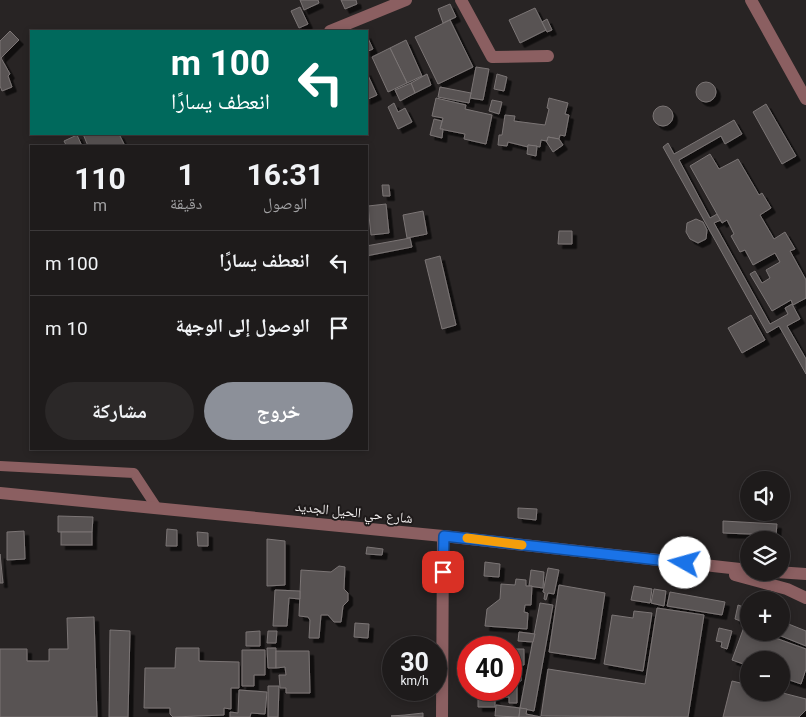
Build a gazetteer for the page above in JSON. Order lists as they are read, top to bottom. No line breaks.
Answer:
{"streets":{"street":["شارع حي الحيل الجديد"]},"page":{"turn":["100 m","انعطف يسارًا"],"eta":["16:31","الوصول","1","دقيقة","110","m"],"list":[{"name":"انعطف يسارًا","value":"100 m"},{"name":"الوصول إلى الوجهة","value":"10 m"}],"buttons":["خروج","مشاركة"],"map_buttons":["+","−"],"speed":"30 km/h","limit":"40"}}
